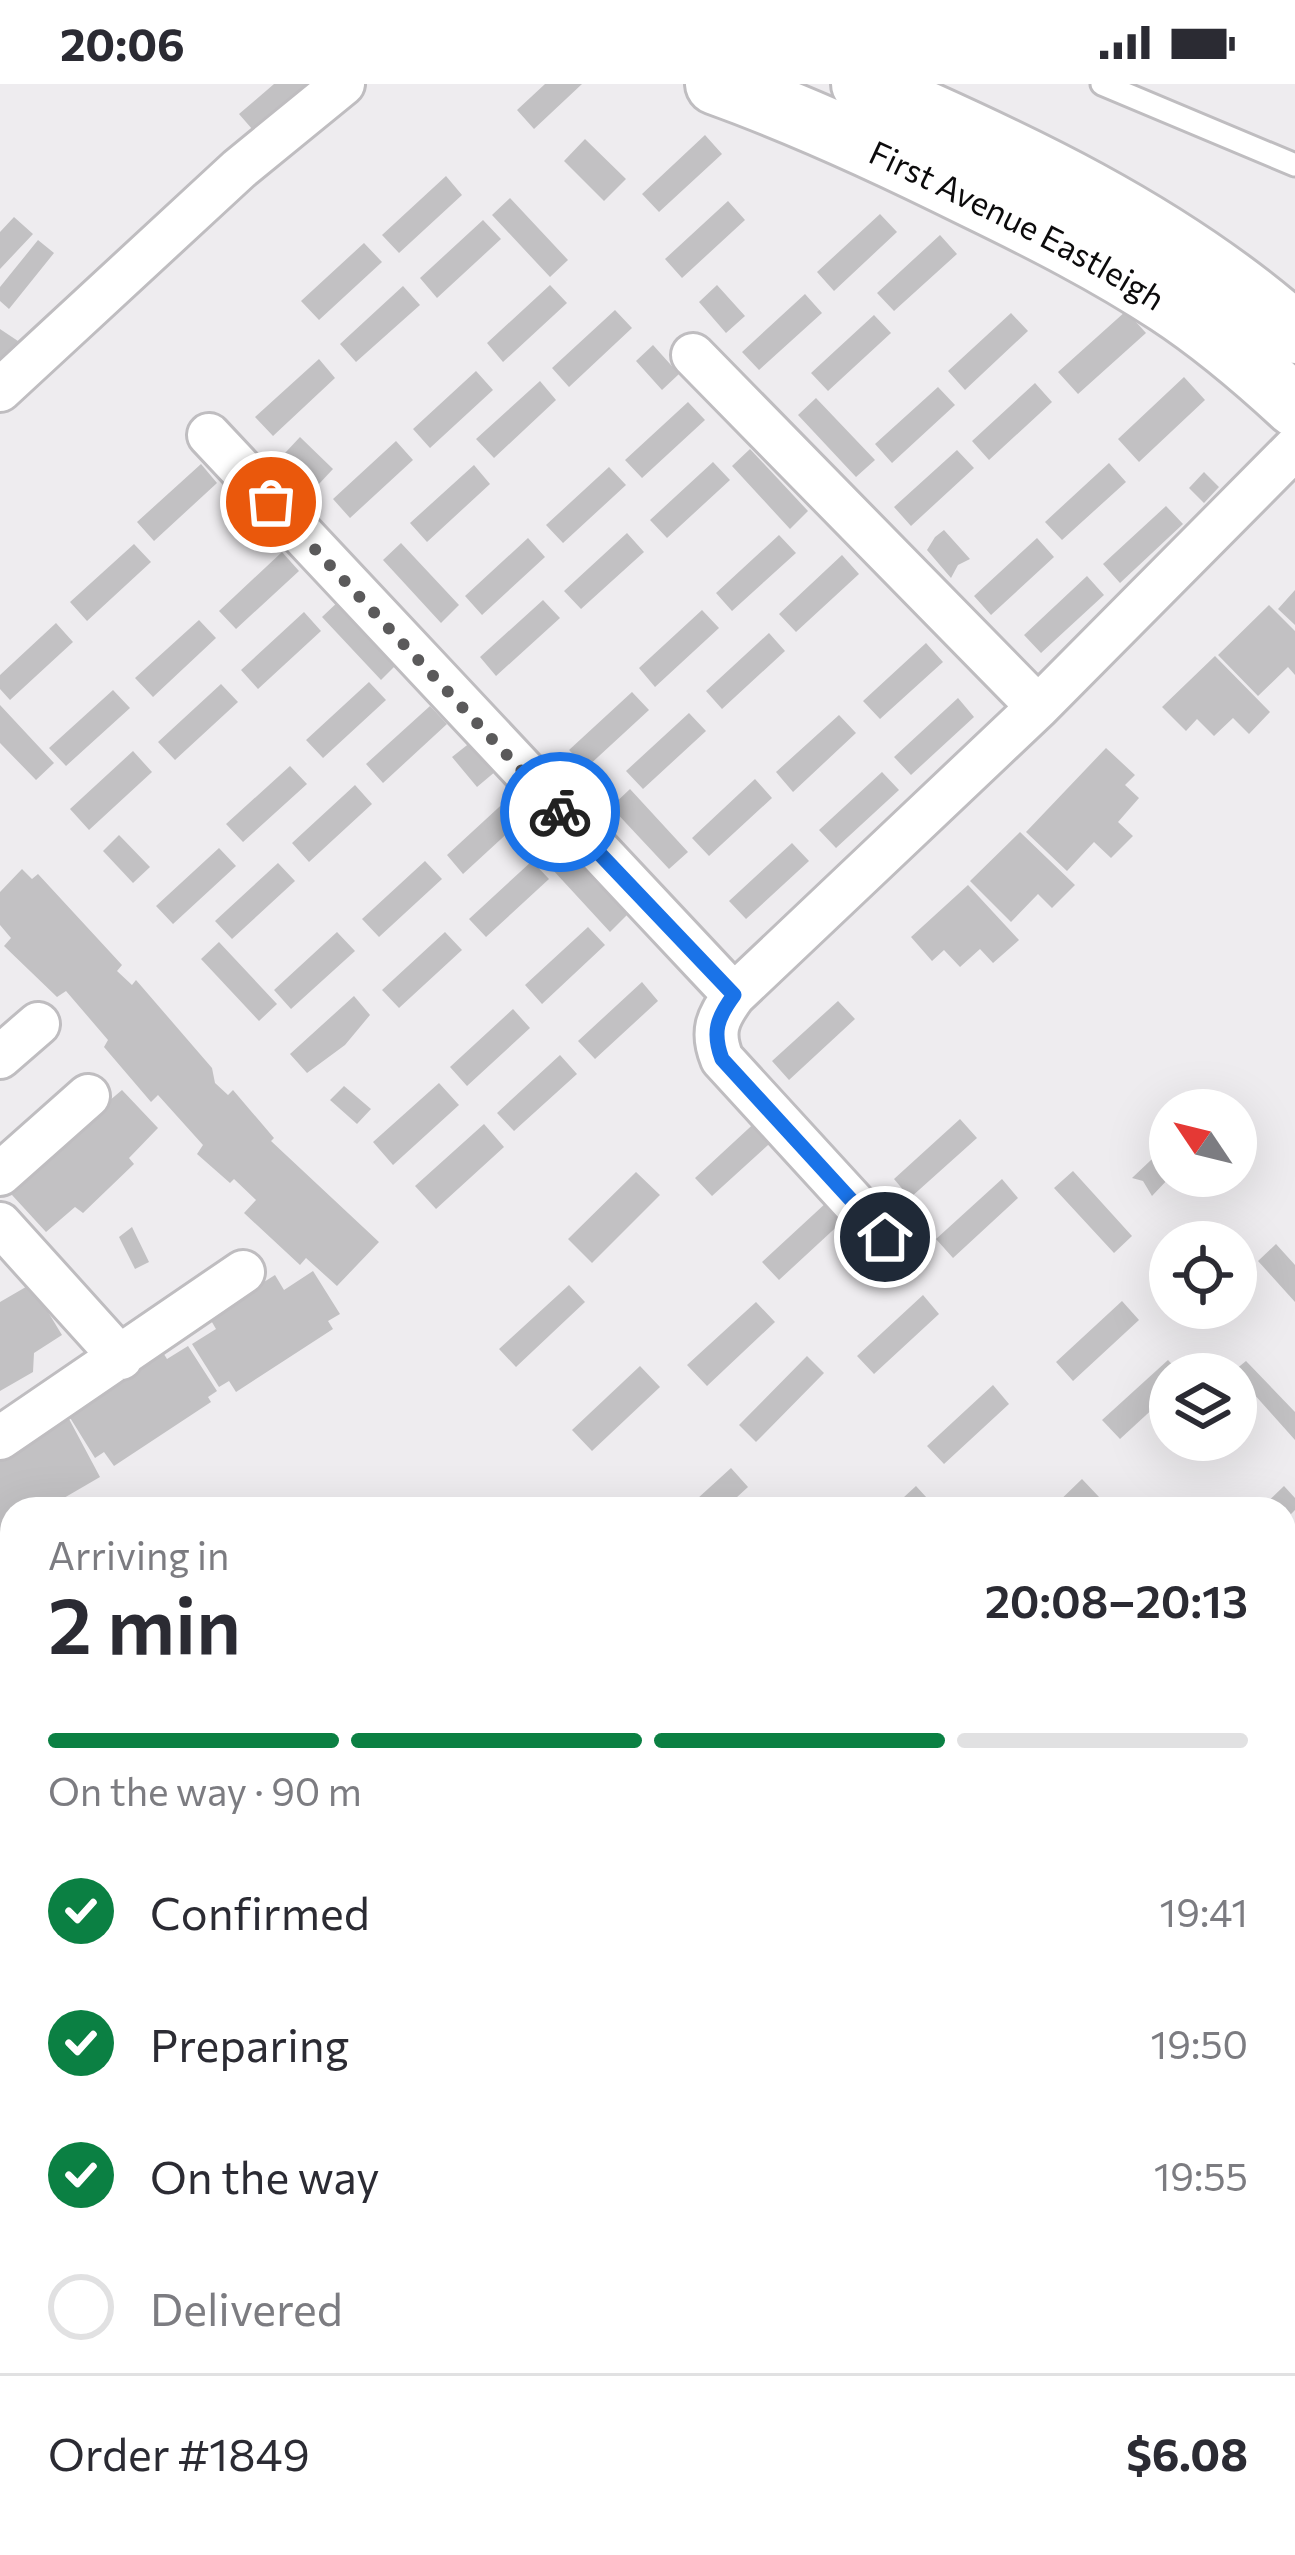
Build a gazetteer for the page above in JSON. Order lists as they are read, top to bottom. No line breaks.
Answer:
{"streets":{"main road":["First Avenue Eastleigh"]},"north":"top left","page":{"status":"20:06","heading":["2 min","Arriving in","20:08–20:13"],"panel":["Order #1849","$6.08"],"bar":"On the way · 90 m","list":[["Confirmed","19:41"],["Preparing","19:50"],["On the way","19:55"],"Delivered"]}}
